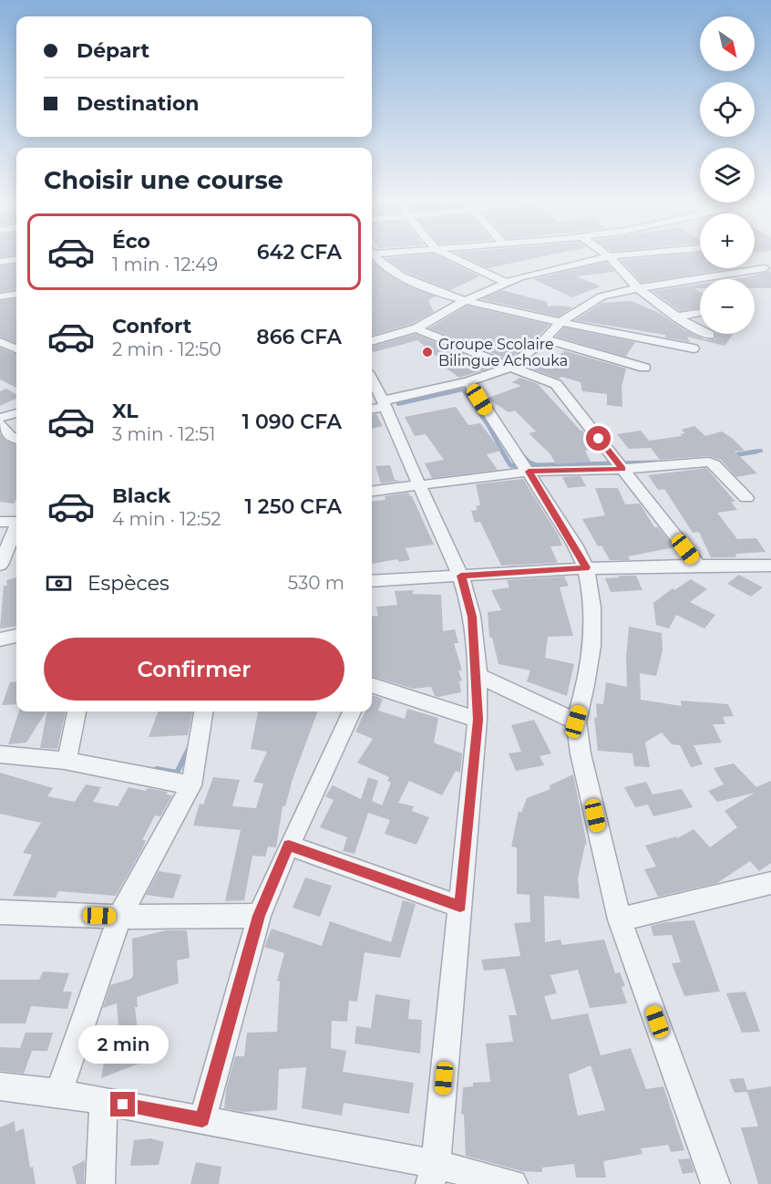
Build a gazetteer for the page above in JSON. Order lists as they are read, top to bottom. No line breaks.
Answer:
{"places":["Groupe Scolaire Bilingue Achouka"],"north":"bottom right","page":{"map_buttons":["+","−"],"banner":["Départ","Destination"],"heading":"Choisir une course","list":[{"name":"Éco","note":"1 min · 12:49","value":"642 CFA"},{"name":"Confort","note":"2 min · 12:50","value":"866 CFA"},{"name":"XL","note":"3 min · 12:51","value":"1 090 CFA"},{"name":"Black","note":"4 min · 12:52","value":"1 250 CFA"}],"pay":["Espèces","530 m"],"buttons":"Confirmer","bubble":"2 min"}}
